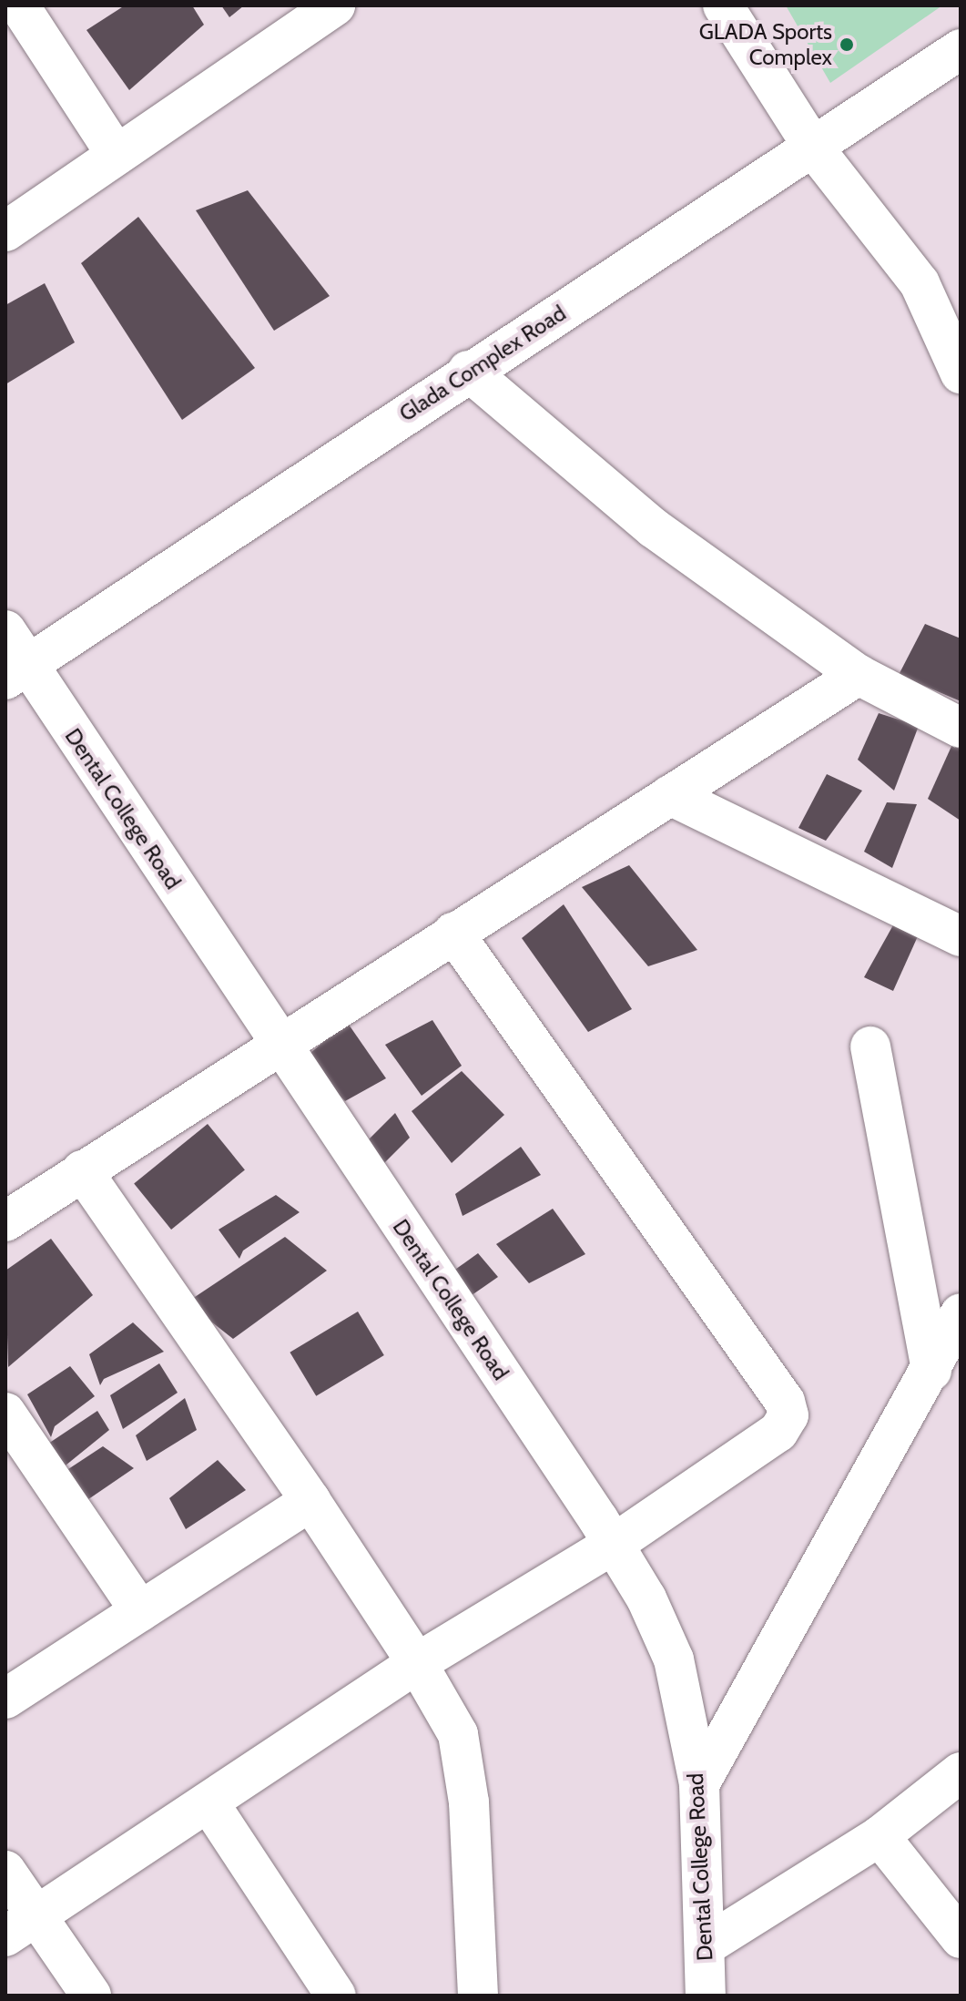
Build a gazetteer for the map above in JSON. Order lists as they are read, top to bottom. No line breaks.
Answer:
{"streets":{"street":["Glada Complex Road","Dental College Road"]},"crossings":[["Glada Complex Road","Dental College Road"]],"places":["GLADA Sports Complex"]}
